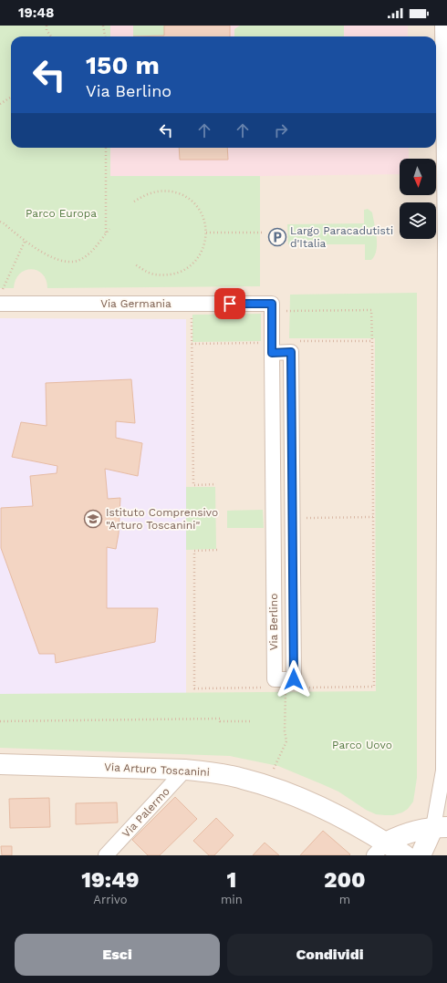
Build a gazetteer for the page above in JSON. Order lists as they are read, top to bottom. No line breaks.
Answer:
{"streets":{"street":["Via Germania","Via Berlino","Via Arturo Toscanini","Via Palermo"]},"crossings":[["Via Germania","Via Berlino"],["Via Arturo Toscanini","Via Palermo"]],"parks":["Parco Europa","Parco Uovo"],"places":{"parking":["Largo Paracadutisti d'Italia"],"school or university":["Istituto Comprensivo \"Arturo Toscanini\""]},"north":"bottom","page":{"status":"19:48","turn":["150 m","Via Berlino"],"eta":["19:49","Arrivo","1","min","200","m"],"buttons":["Esci","Condividi"]}}
